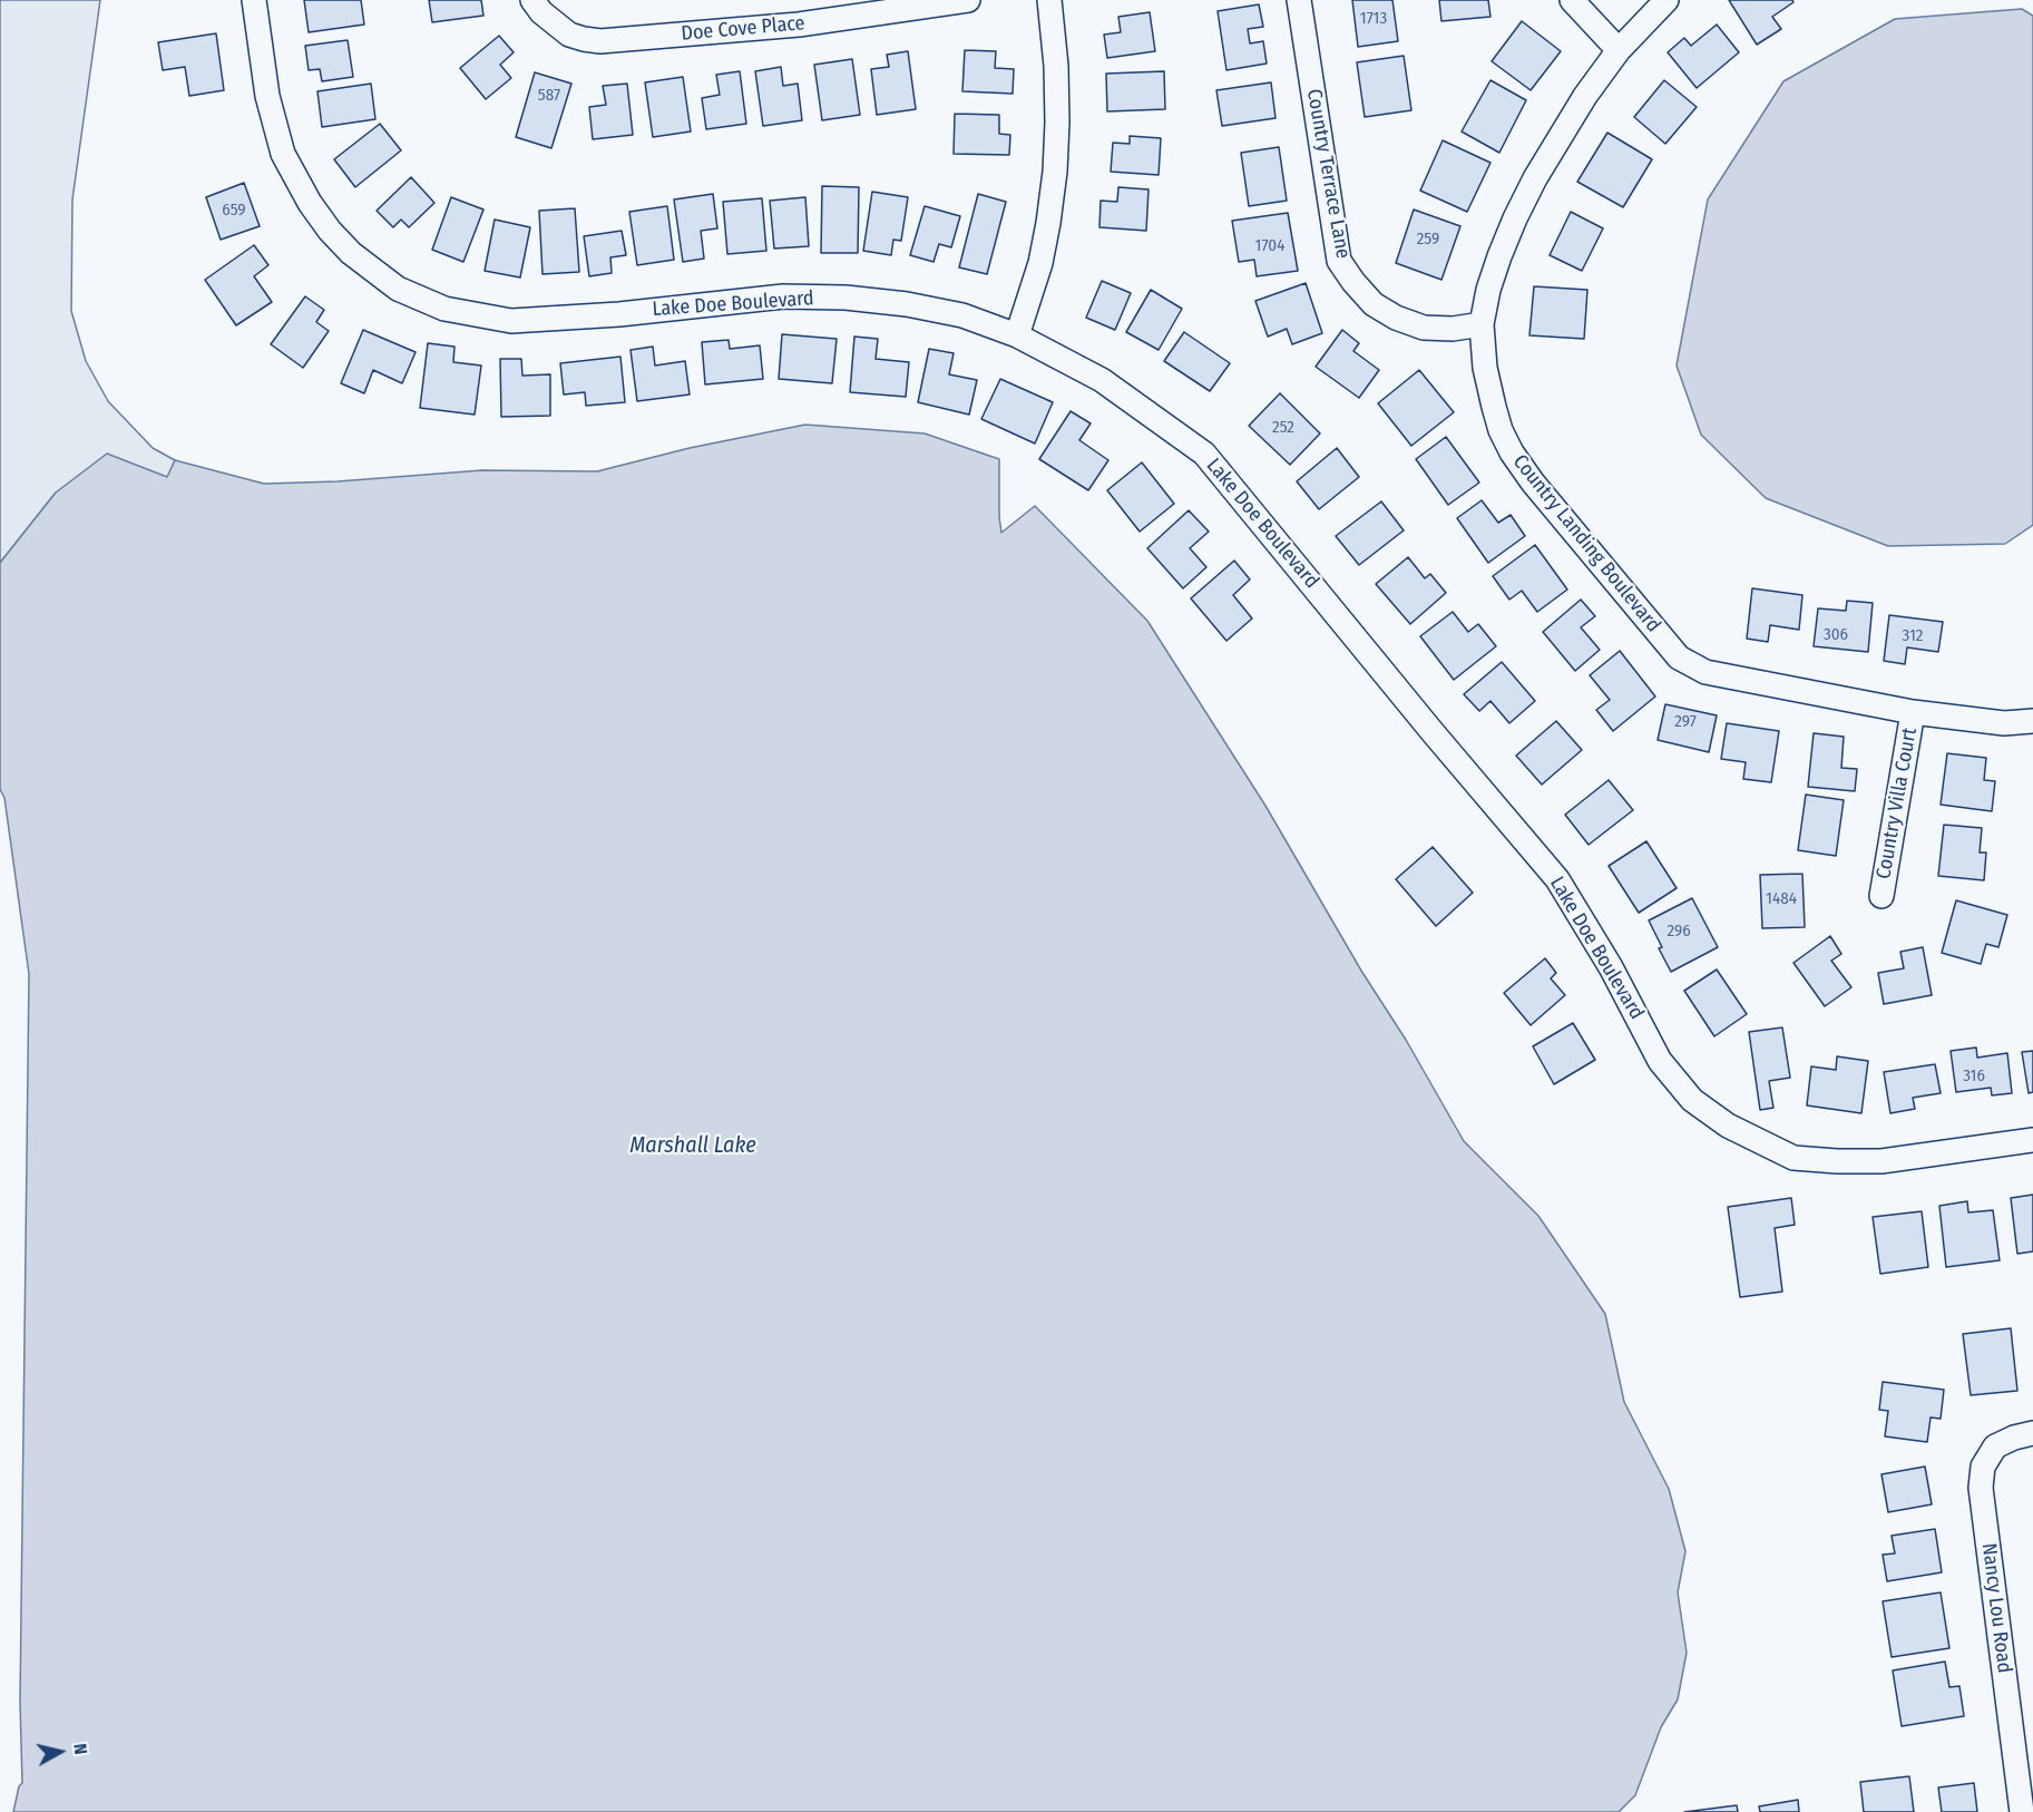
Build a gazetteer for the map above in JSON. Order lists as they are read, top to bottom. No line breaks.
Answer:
{"streets":{"street":["Doe Cove Place","Country Terrace Lane","Lake Doe Boulevard","Country Landing Boulevard","Country Villa Court","Nancy Lou Road"]},"crossings":[["Country Terrace Lane","Country Landing Boulevard"],["Country Landing Boulevard","Country Villa Court"]],"water":["Marshall Lake"],"house_numbers":["1713","587","659","259","1704","252","306","312","297","1484","296","316"],"north":"right"}
